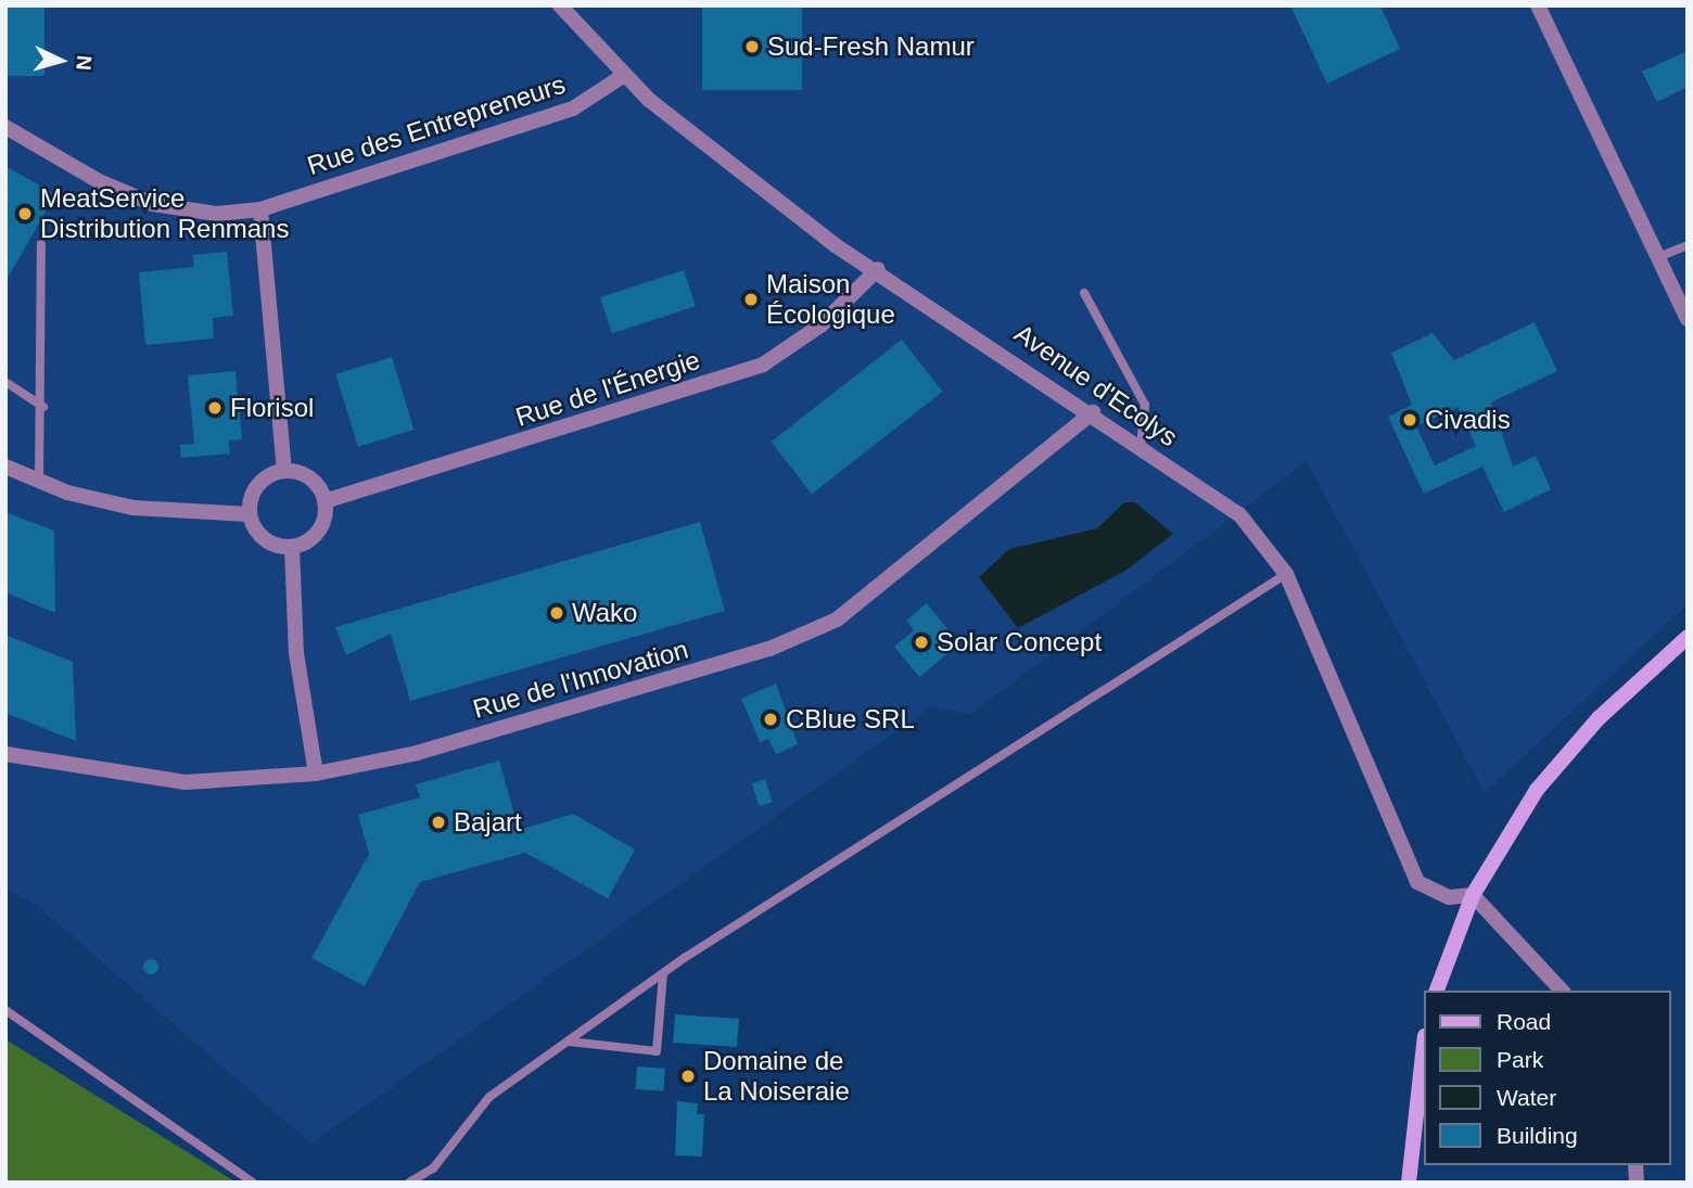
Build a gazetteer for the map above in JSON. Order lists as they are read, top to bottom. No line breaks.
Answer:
{"streets":{"street":["Rue des Entrepreneurs","Avenue d'Ecolys","Rue de l'Énergie","Rue de l'Innovation"]},"crossings":[["Rue des Entrepreneurs","Avenue d'Ecolys"],["Avenue d'Ecolys","Rue de l'Énergie"],["Avenue d'Ecolys","Rue de l'Innovation"]],"places":["Sud-Fresh Namur","MeatService Distribution Renmans","Maison Écologique","Florisol","Civadis","Wako","Solar Concept","CBlue SRL","Bajart","Domaine de La Noiseraie"],"legend":["Road","Park","Water","Building"],"north":"right"}
